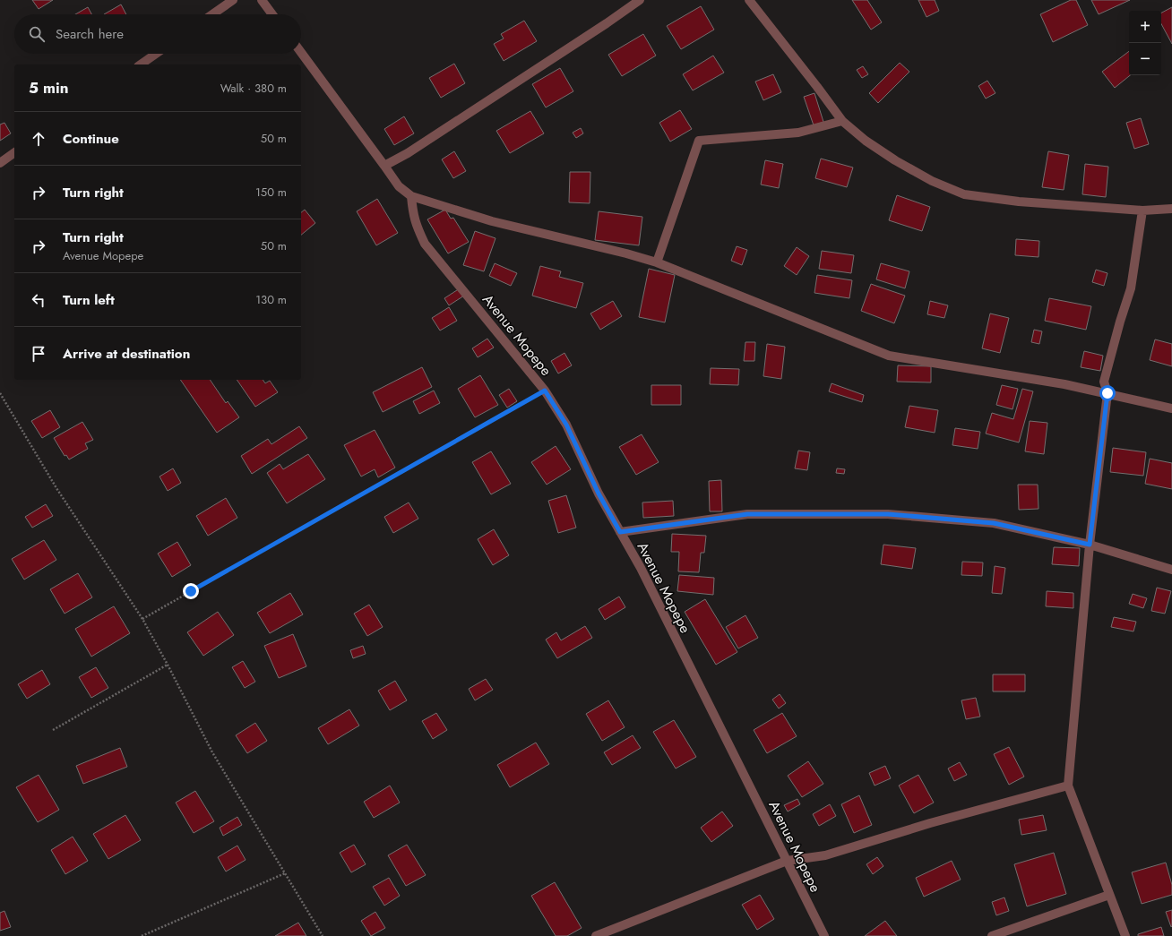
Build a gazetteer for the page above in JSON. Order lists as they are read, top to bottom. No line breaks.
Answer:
{"streets":{"street":["Avenue Mopepe"]},"page":{"map_buttons":["+","−"],"search":"Search here","heading":["5 min","Walk · 380 m"],"list":[["Continue","50 m"],["Turn right","150 m"],["Turn right","Avenue Mopepe","50 m"],["Turn left","130 m"],"Arrive at destination"]}}
